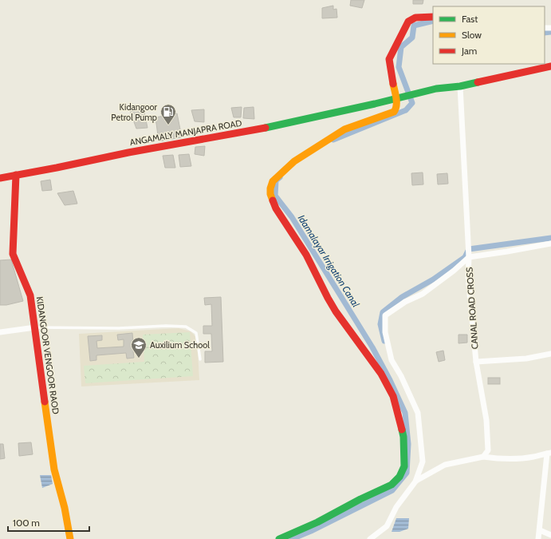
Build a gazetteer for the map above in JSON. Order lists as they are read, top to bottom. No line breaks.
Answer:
{"streets":{"street":["ANGAMALY MANJAPRA ROAD","CANAL ROAD CROSS","KIDANGOOR VENGOOR RAOD"]},"crossings":[["ANGAMALY MANJAPRA ROAD","CANAL ROAD CROSS"],["ANGAMALY MANJAPRA ROAD","KIDANGOOR VENGOOR RAOD"]],"water":["Idamalayar Irrigation Canal"],"places":{"fuel station":["Kidangoor Petrol Pump"],"school or university":["Auxilium School"]},"legend":["Fast","Slow","Jam"],"scale_bar":"100 m"}
